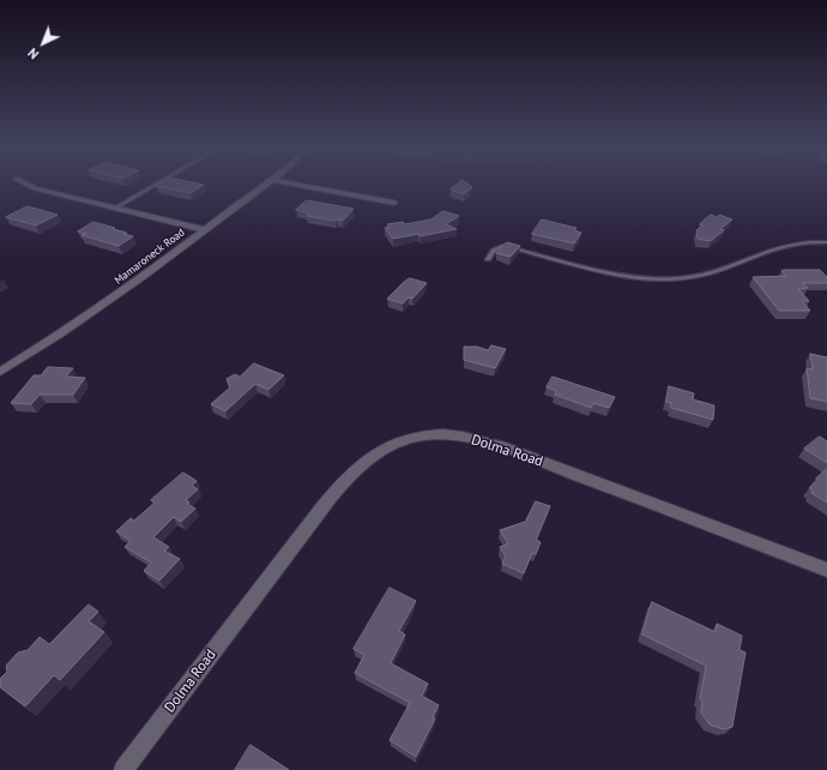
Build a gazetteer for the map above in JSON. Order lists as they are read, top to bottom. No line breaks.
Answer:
{"streets":{"street":["Mamaroneck Road","Dolma Road"]},"north":"bottom left"}
